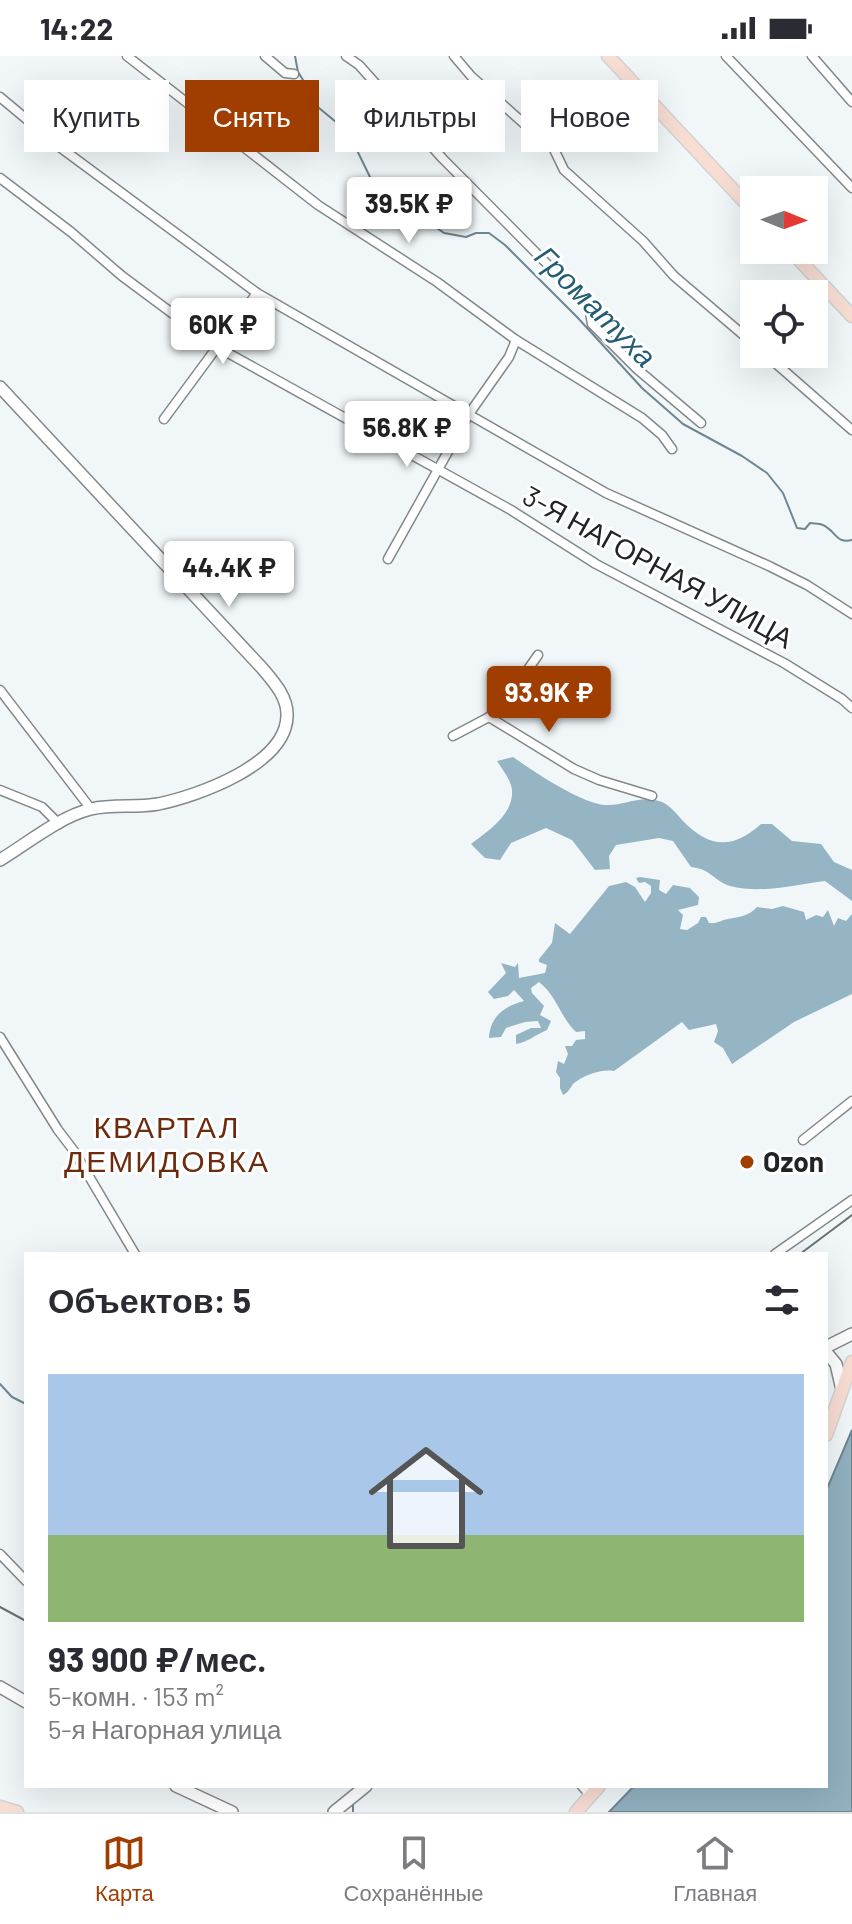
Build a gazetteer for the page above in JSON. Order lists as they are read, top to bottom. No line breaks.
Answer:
{"streets":{"street":["3-Я НАГОРНАЯ УЛИЦА"]},"districts":["КВАРТАЛ ДЕМИДОВКА"],"water":["Громатуха"],"places":["Ozon"],"north":"right","page":{"status":"14:22","chip":["Купить","Снять","Фильтры","Новое"],"price":["39.5K ₽","60K ₽","56.8K ₽","44.4K ₽","93.9K ₽"],"heading":"Объектов: 5","list":[{"name":"93 900 ₽/мес.","note":"5-комн. · 153 m² · 5-я Нагорная улица"}],"tabs":["Карта","Сохранённые","Главная"]}}
